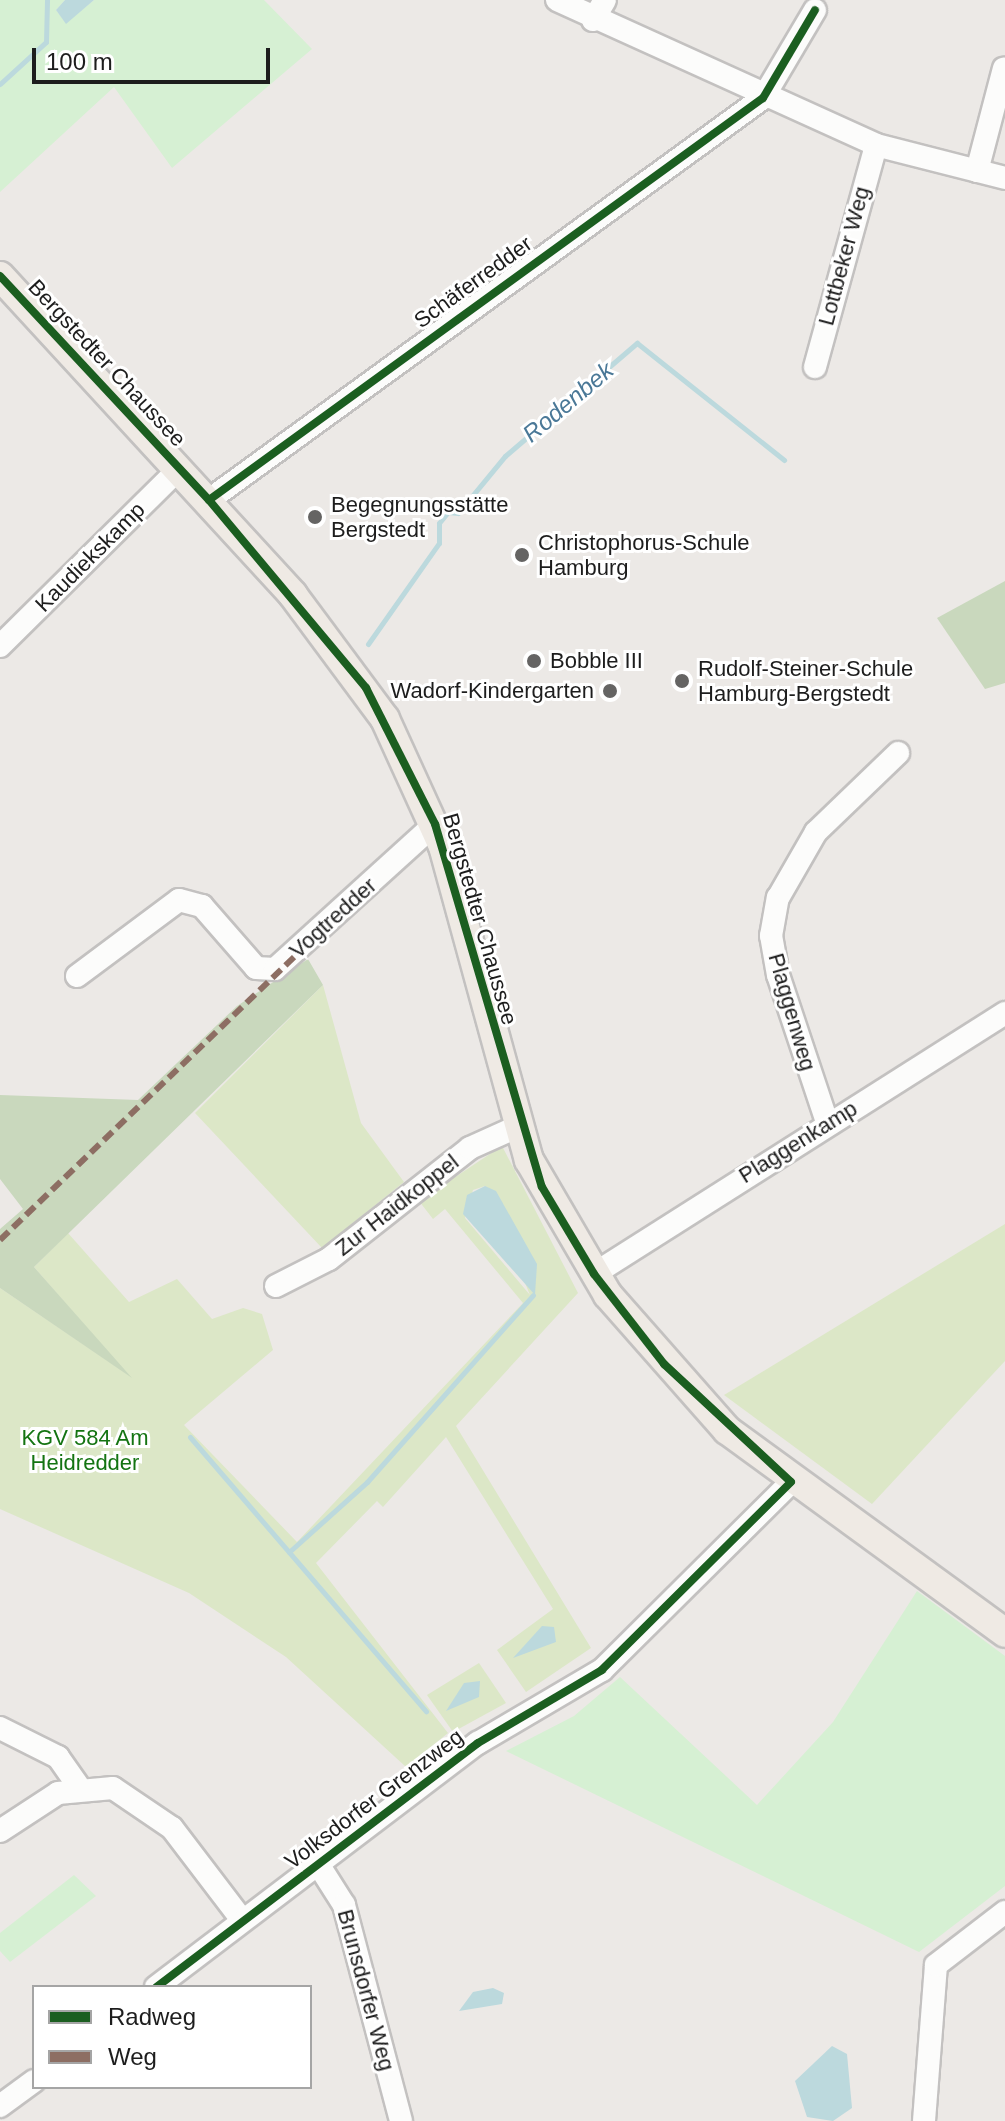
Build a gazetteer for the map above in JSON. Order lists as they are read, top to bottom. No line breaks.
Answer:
{"streets":{"main road":["Bergstedter Chaussee"],"street":["Lottbeker Weg","Schäferredder","Kaudiekskamp","Vogtredder","Plaggenweg","Plaggenkamp","Zur Haidkoppel","Volksdorfer Grenzweg","Brunsdorfer Weg"]},"crossings":[["Schäferredder","Bergstedter Chaussee"],["Bergstedter Chaussee","Kaudiekskamp"],["Bergstedter Chaussee","Vogtredder"],["Bergstedter Chaussee","Plaggenkamp"],["Bergstedter Chaussee","Zur Haidkoppel"],["Bergstedter Chaussee","Volksdorfer Grenzweg"],["Plaggenweg","Plaggenkamp"],["Volksdorfer Grenzweg","Brunsdorfer Weg"]],"water":["Rodenbek"],"parks":["KGV 584 Am Heidredder"],"places":["Begegnungsstätte Bergstedt","Christophorus-Schule Hamburg","Bobble III","Rudolf-Steiner-Schule Hamburg-Bergstedt","Wadorf-Kindergarten"],"legend":["Radweg","Weg"],"scale_bar":"100 m"}
